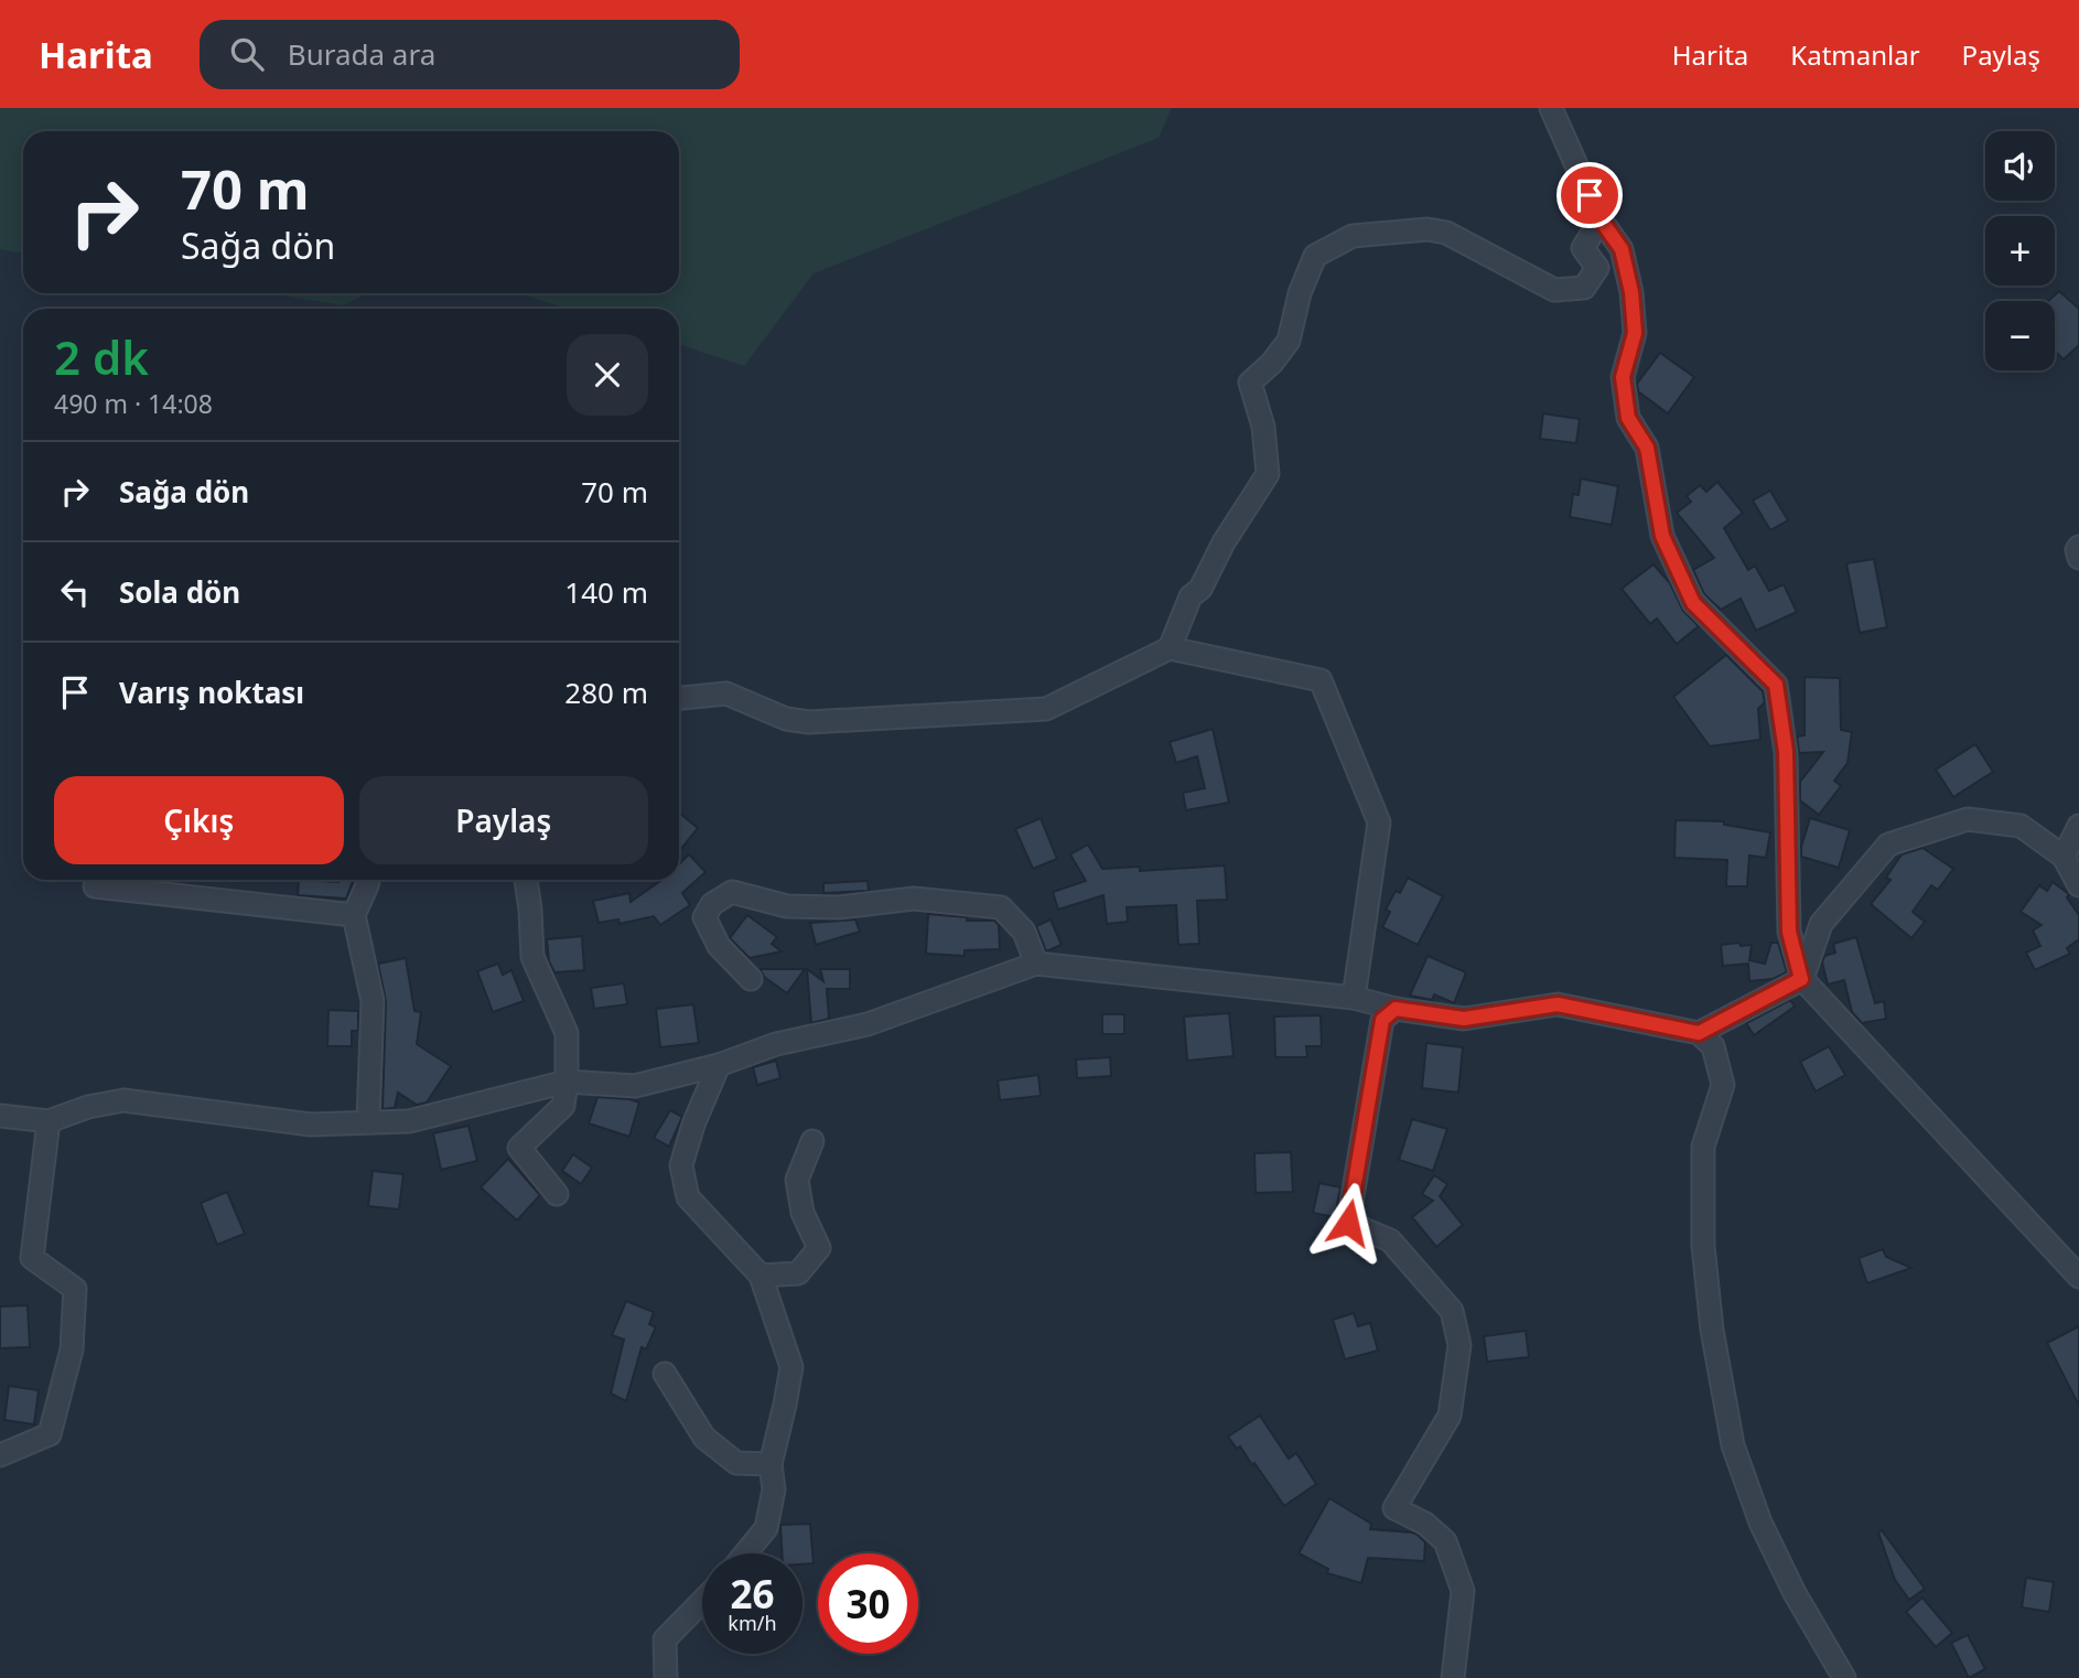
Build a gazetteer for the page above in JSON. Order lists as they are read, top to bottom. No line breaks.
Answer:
{"page":{"header":"Harita","search":"Burada ara","nav":["Harita","Katmanlar","Paylaş"],"map_buttons":["+","−"],"turn":["70 m","Sağa dön"],"heading":["2 dk","490 m · 14:08"],"list":[{"name":"Sağa dön","value":"70 m"},{"name":"Sola dön","value":"140 m"},{"name":"Varış noktası","value":"280 m"}],"buttons":["Çıkış","Paylaş"],"speed":"26 km/h","limit":"30"}}
